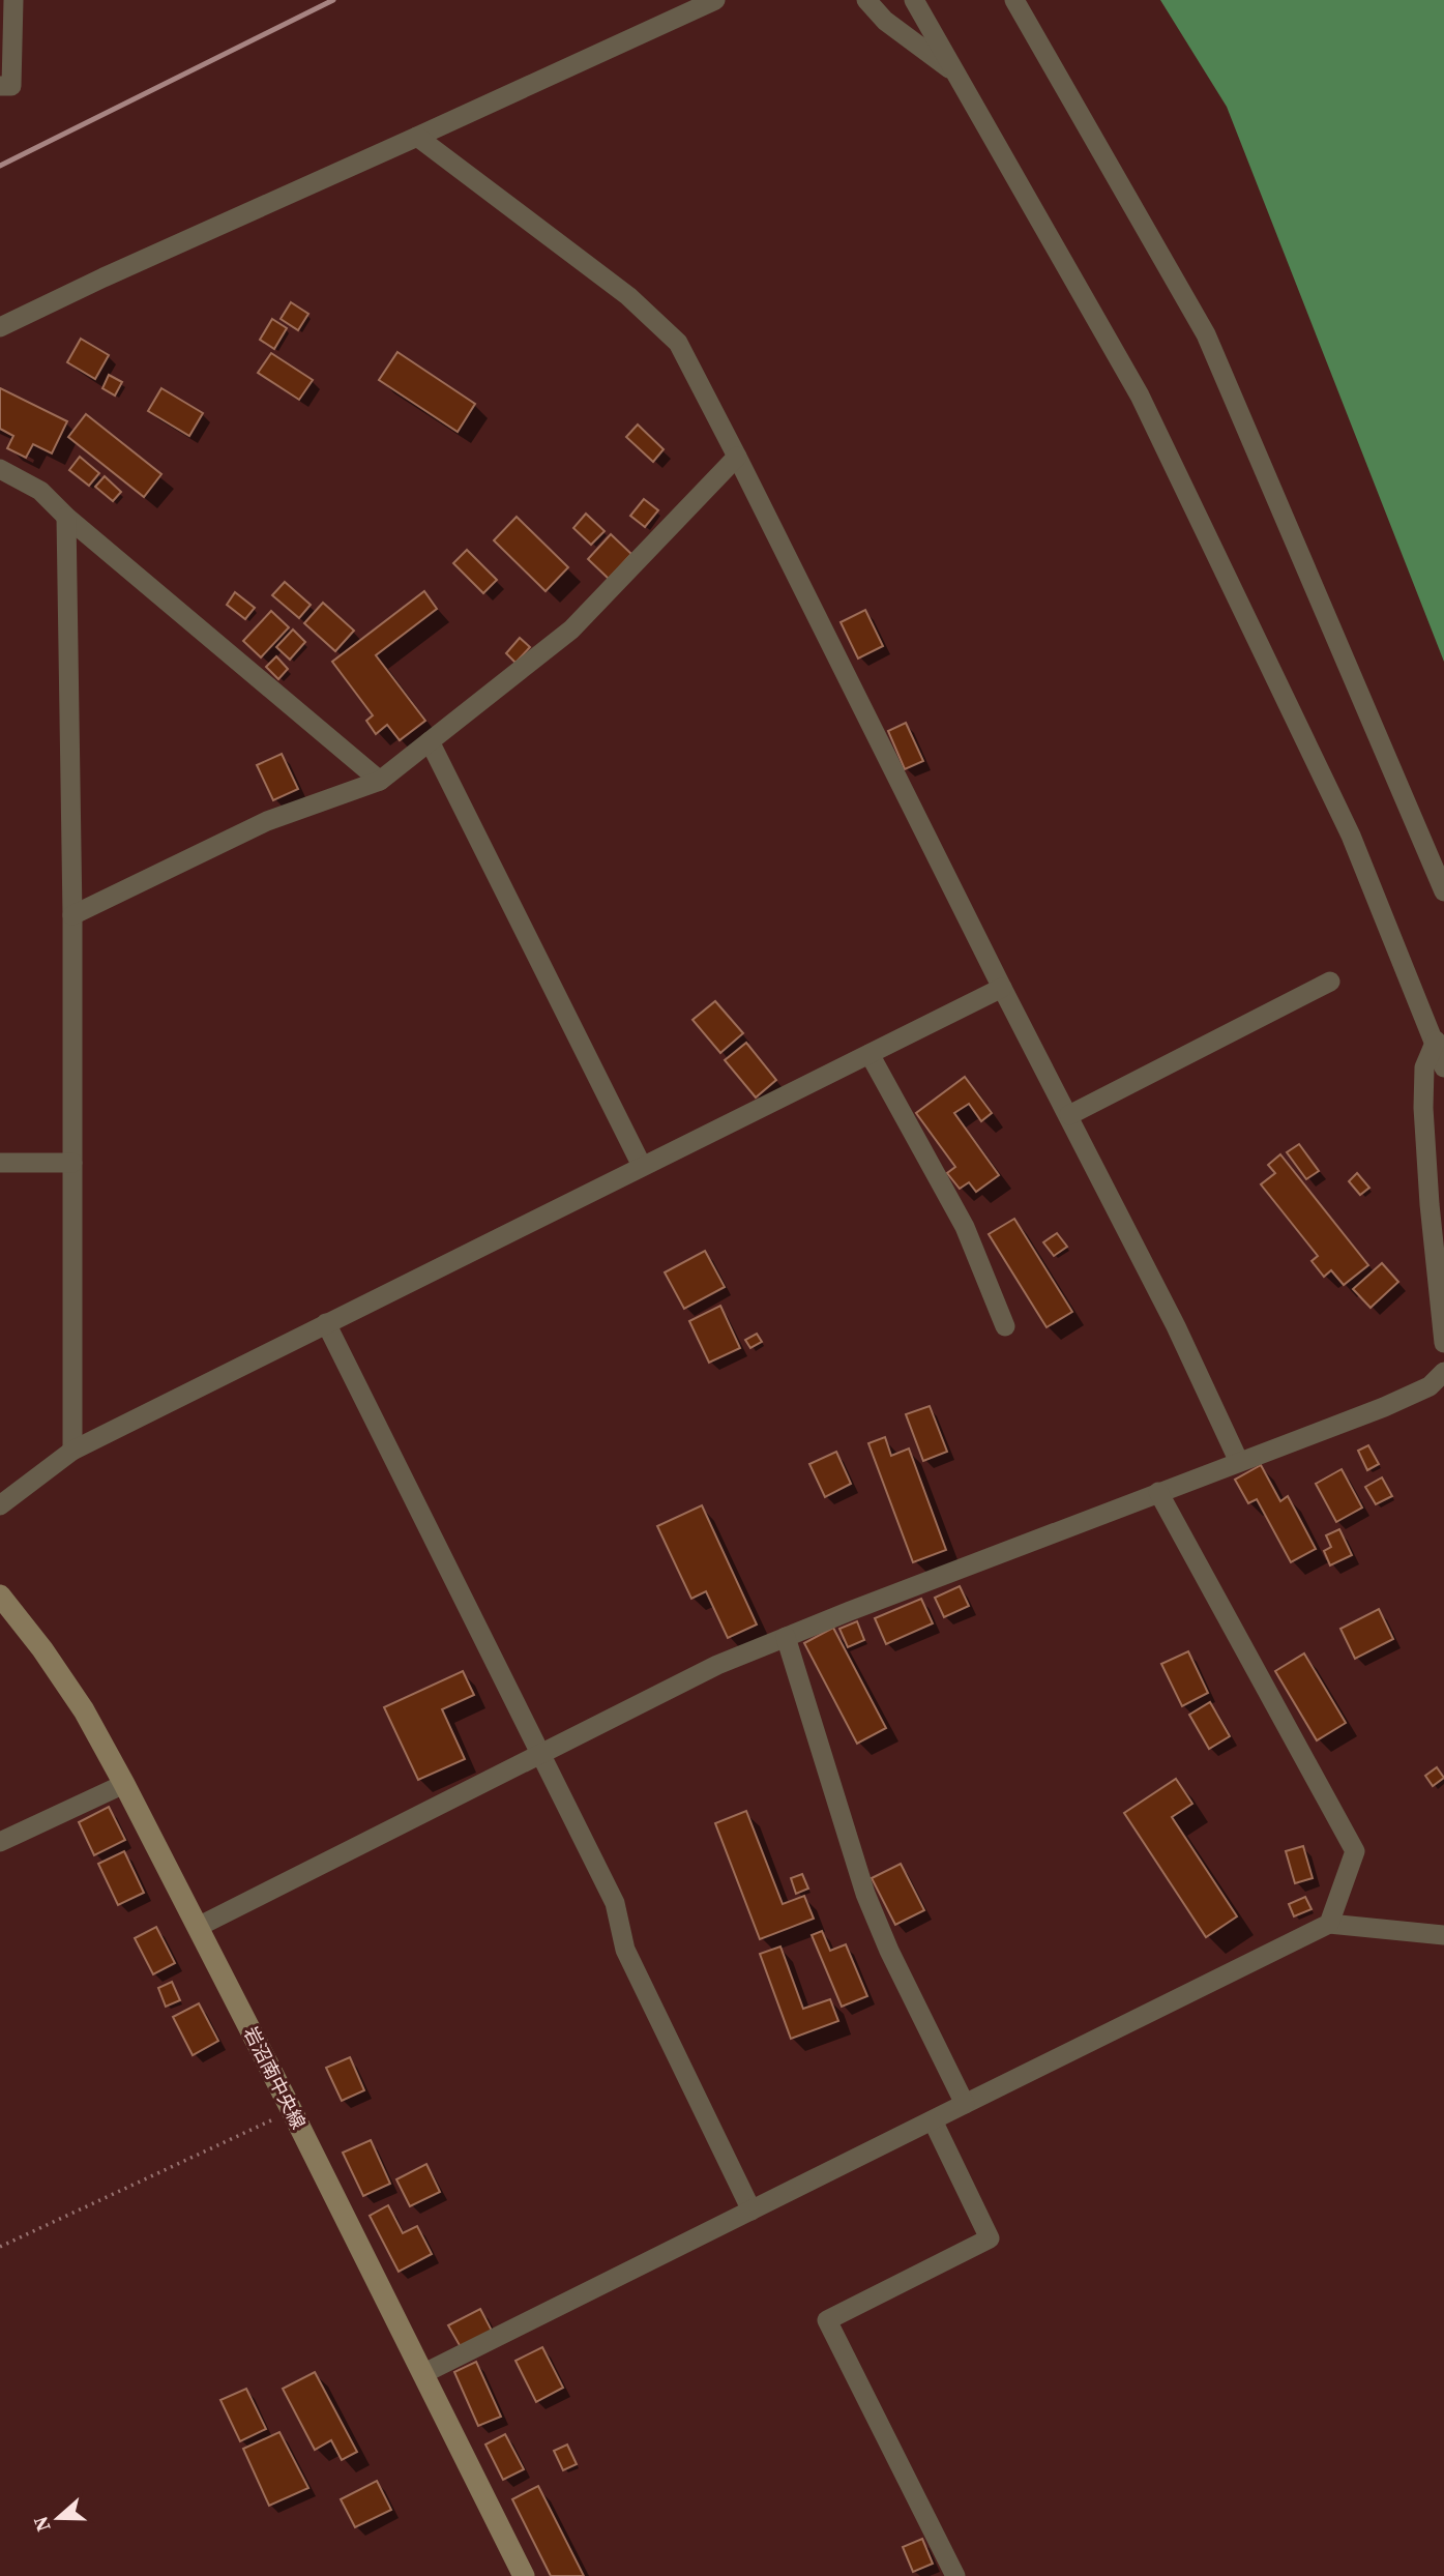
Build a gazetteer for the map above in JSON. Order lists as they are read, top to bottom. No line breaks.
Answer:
{"streets":{"street":["岩沼南中央線"]},"north":"left"}
